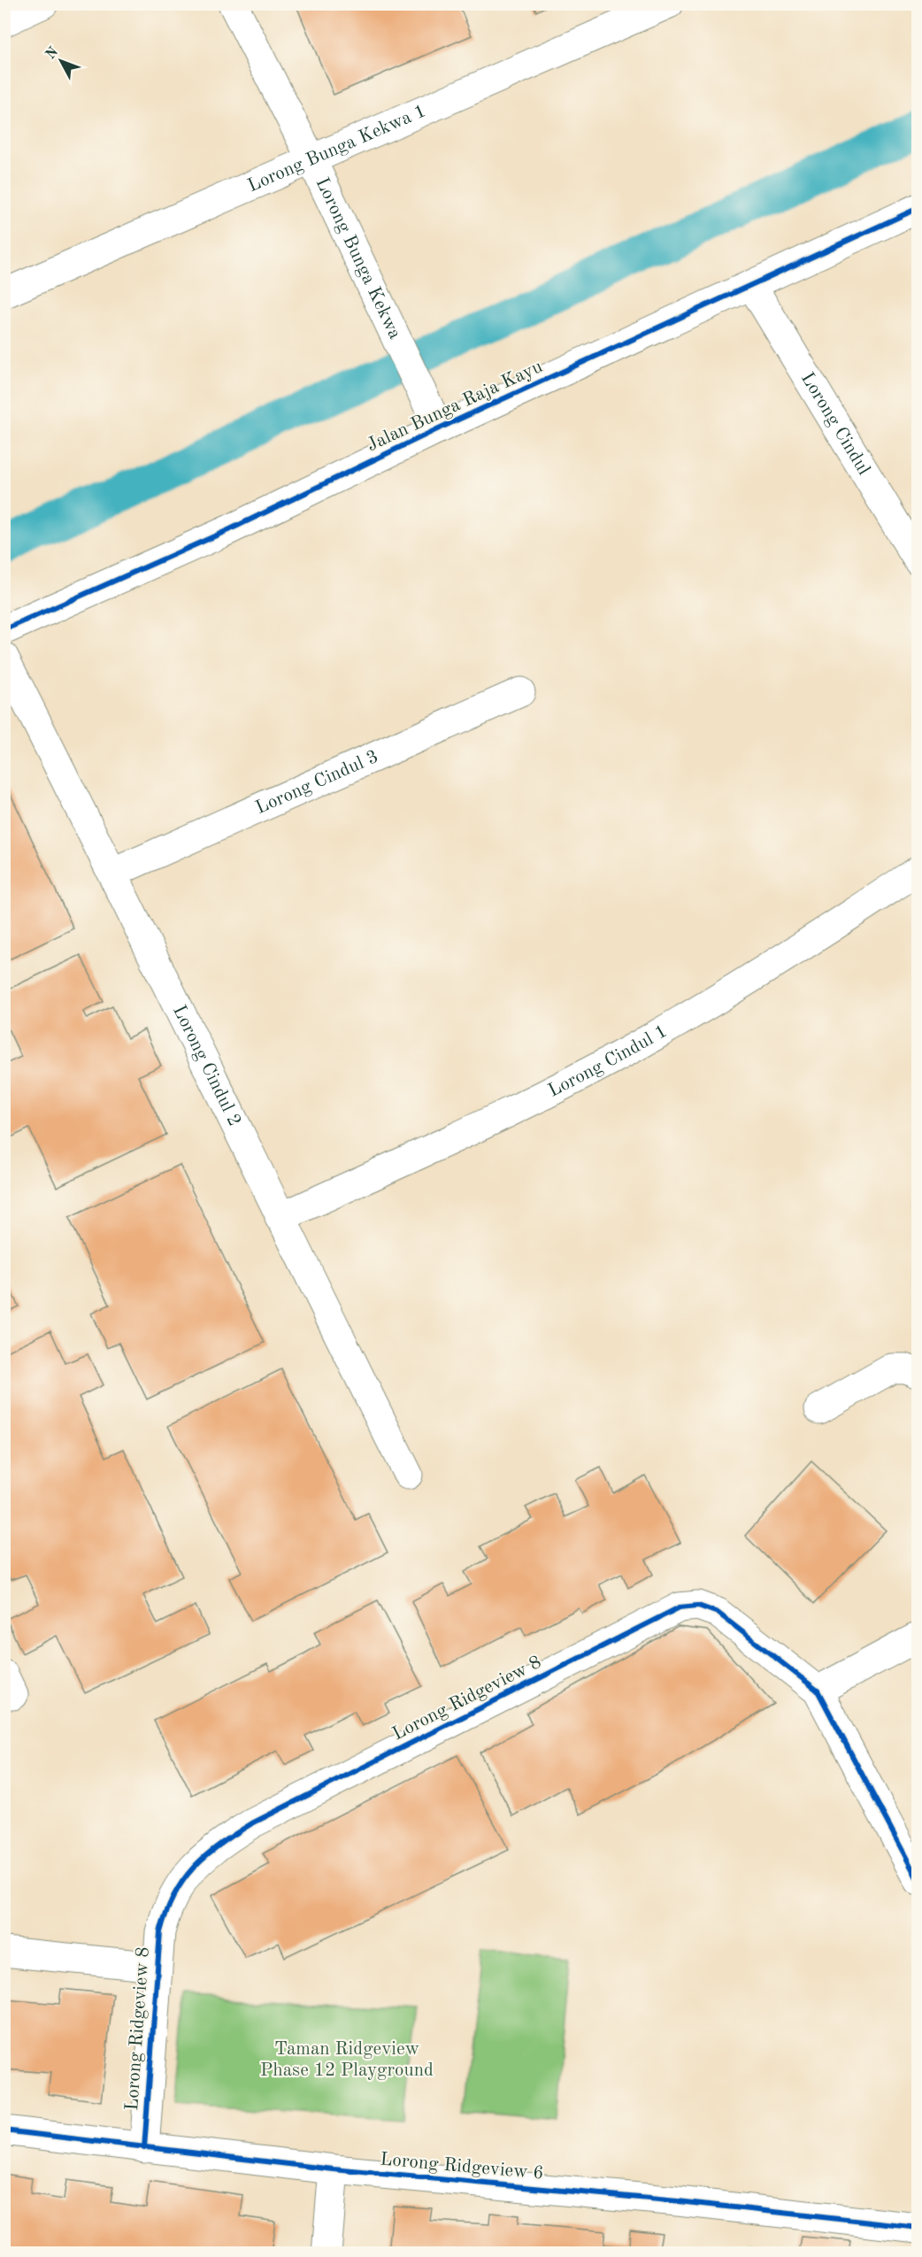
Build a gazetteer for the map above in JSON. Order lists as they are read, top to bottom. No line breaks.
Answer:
{"streets":{"street":["Lorong Bunga Kekwa 1","Lorong Bunga Kekwa","Jalan Bunga Raja Kayu","Lorong Cindul","Lorong Cindul 3","Lorong Cindul 1","Lorong Cindul 2","Lorong Ridgeview 8","Lorong Ridgeview 6"]},"crossings":[["Lorong Bunga Kekwa 1","Lorong Bunga Kekwa"],["Lorong Bunga Kekwa","Jalan Bunga Raja Kayu"],["Jalan Bunga Raja Kayu","Lorong Cindul"],["Lorong Cindul 3","Lorong Cindul 2"],["Lorong Cindul 1","Lorong Cindul 2"],["Lorong Ridgeview 8","Lorong Ridgeview 6"]],"parks":["Taman Ridgeview Phase 12 Playground"],"north":"top left"}
